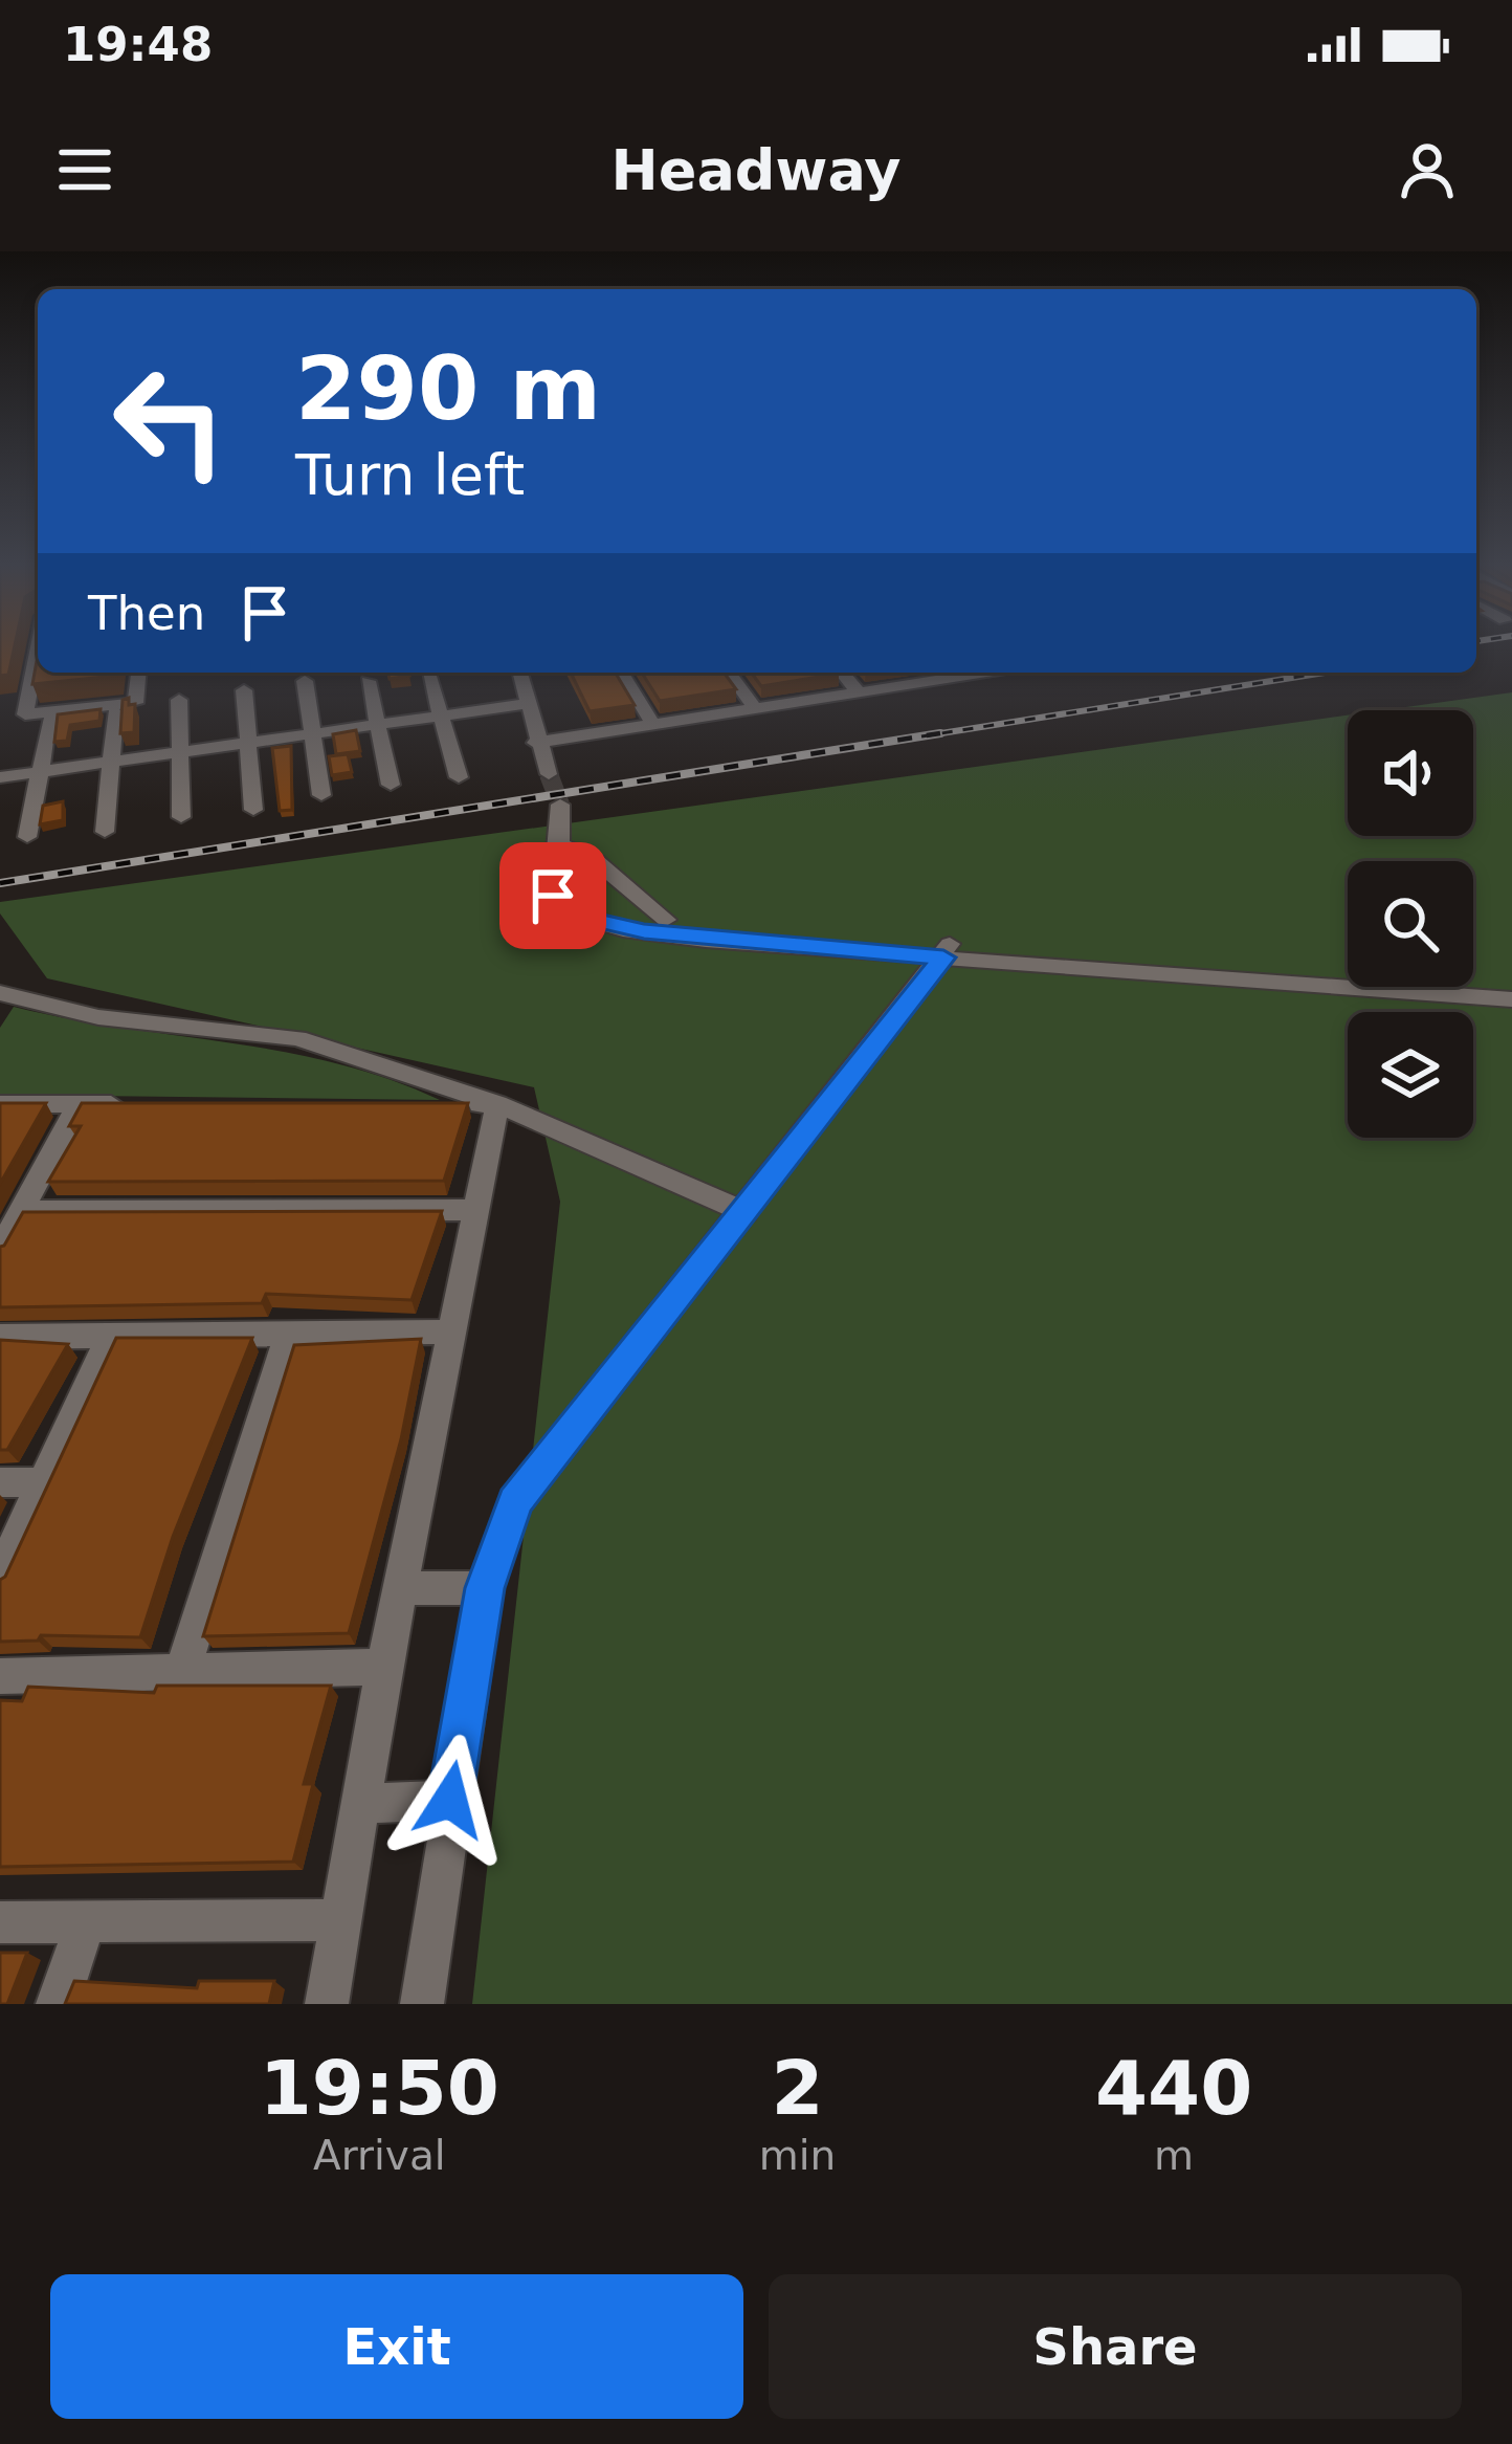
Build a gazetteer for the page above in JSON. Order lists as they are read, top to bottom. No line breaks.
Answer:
{"page":{"status":"19:48","header":"Headway","turn":["290 m","Turn left"],"then":"Then","eta":["19:50","Arrival","2","min","440","m"],"buttons":["Exit","Share"]}}
